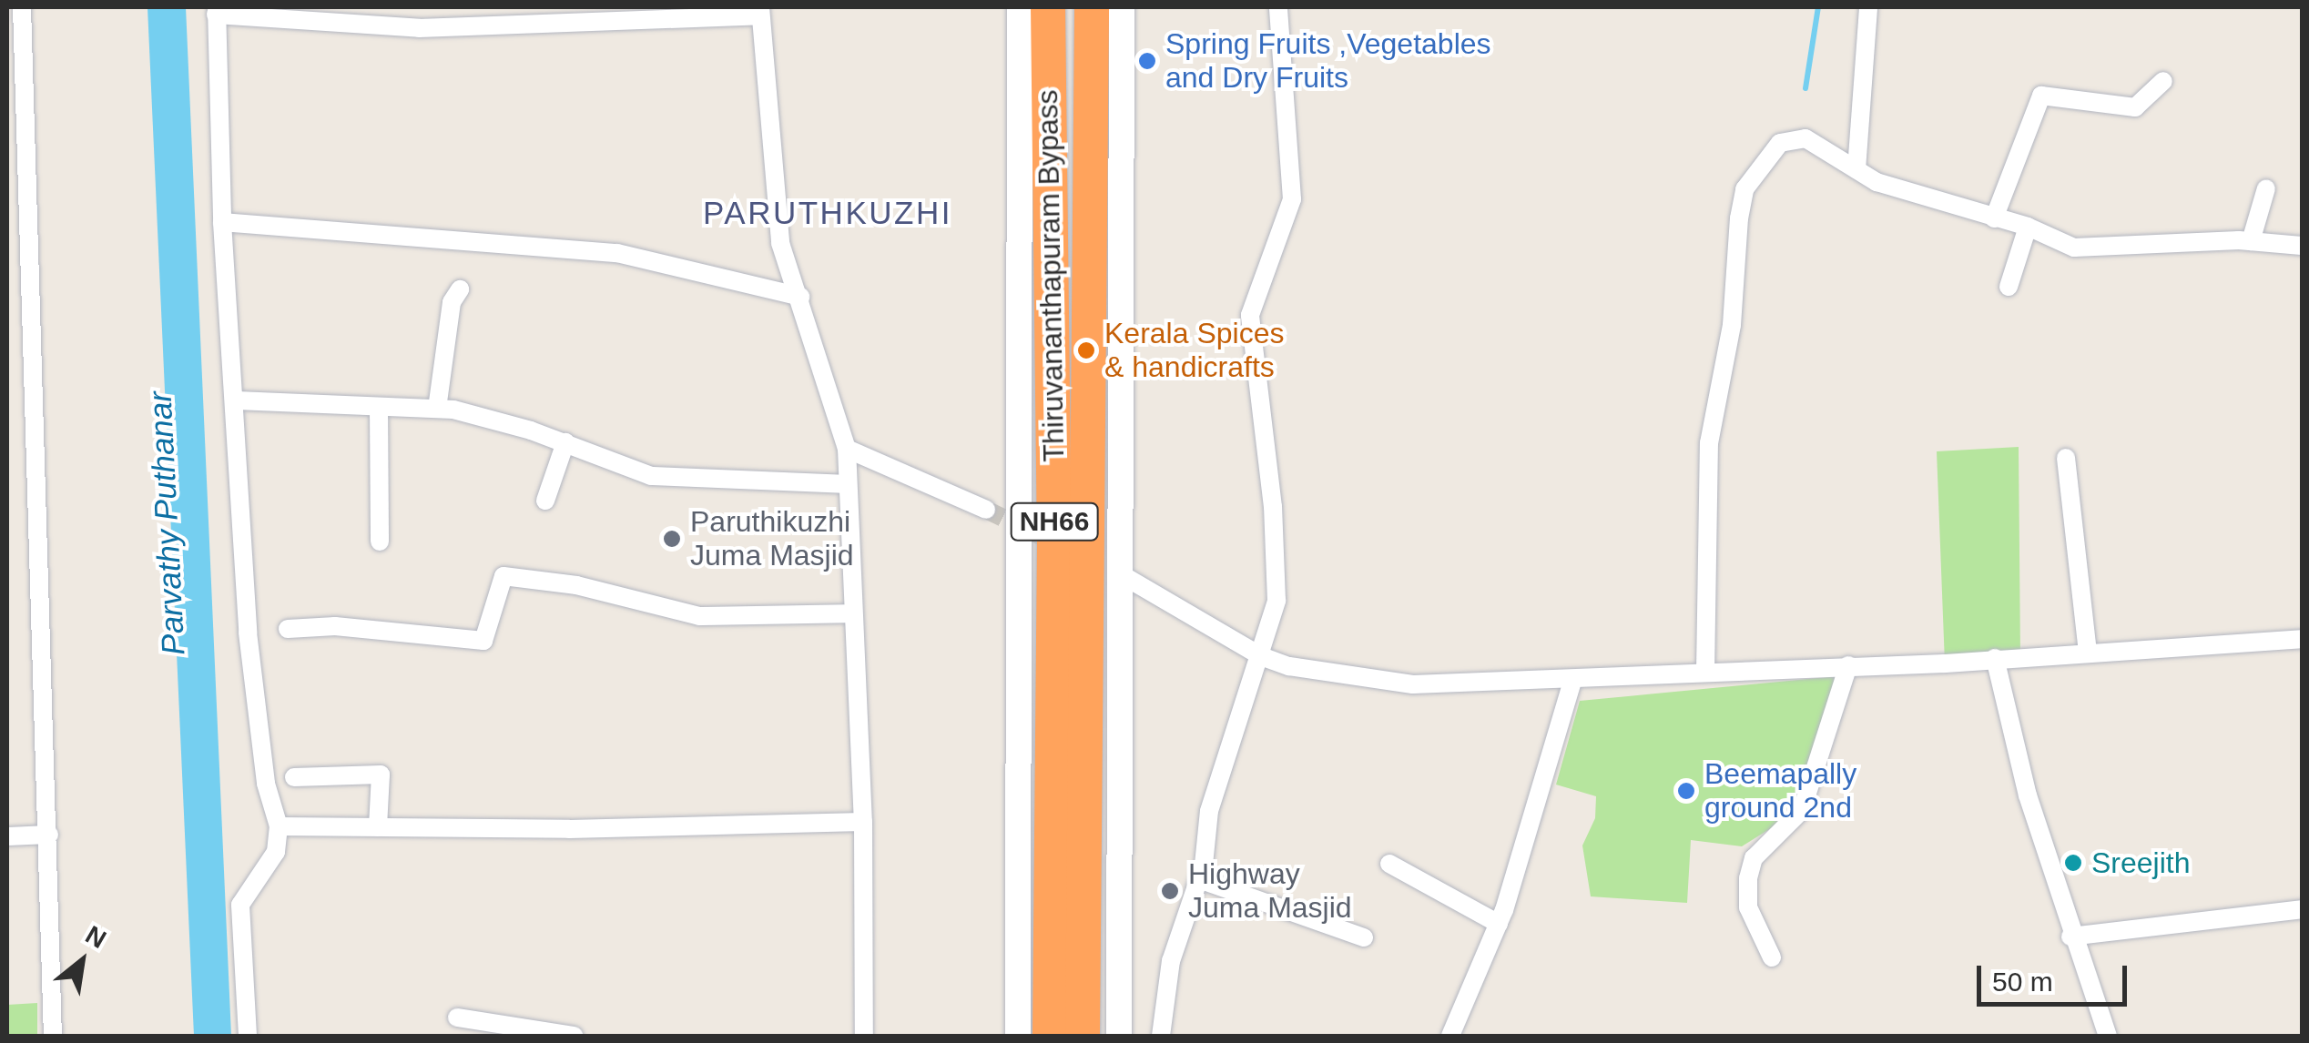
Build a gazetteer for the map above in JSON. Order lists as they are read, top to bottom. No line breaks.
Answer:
{"streets":{"highway":["Thiruvananthapuram Bypass","NH66"]},"districts":["PARUTHKUZHI"],"water":["Parvathy Puthanar"],"places":["Spring Fruits ,Vegetables and Dry Fruits","Kerala Spices & handicrafts","Paruthikuzhi Juma Masjid","Beemapally ground 2nd","Sreejith","Highway Juma Masjid"],"scale_bar":"50 m","north":"top right"}
